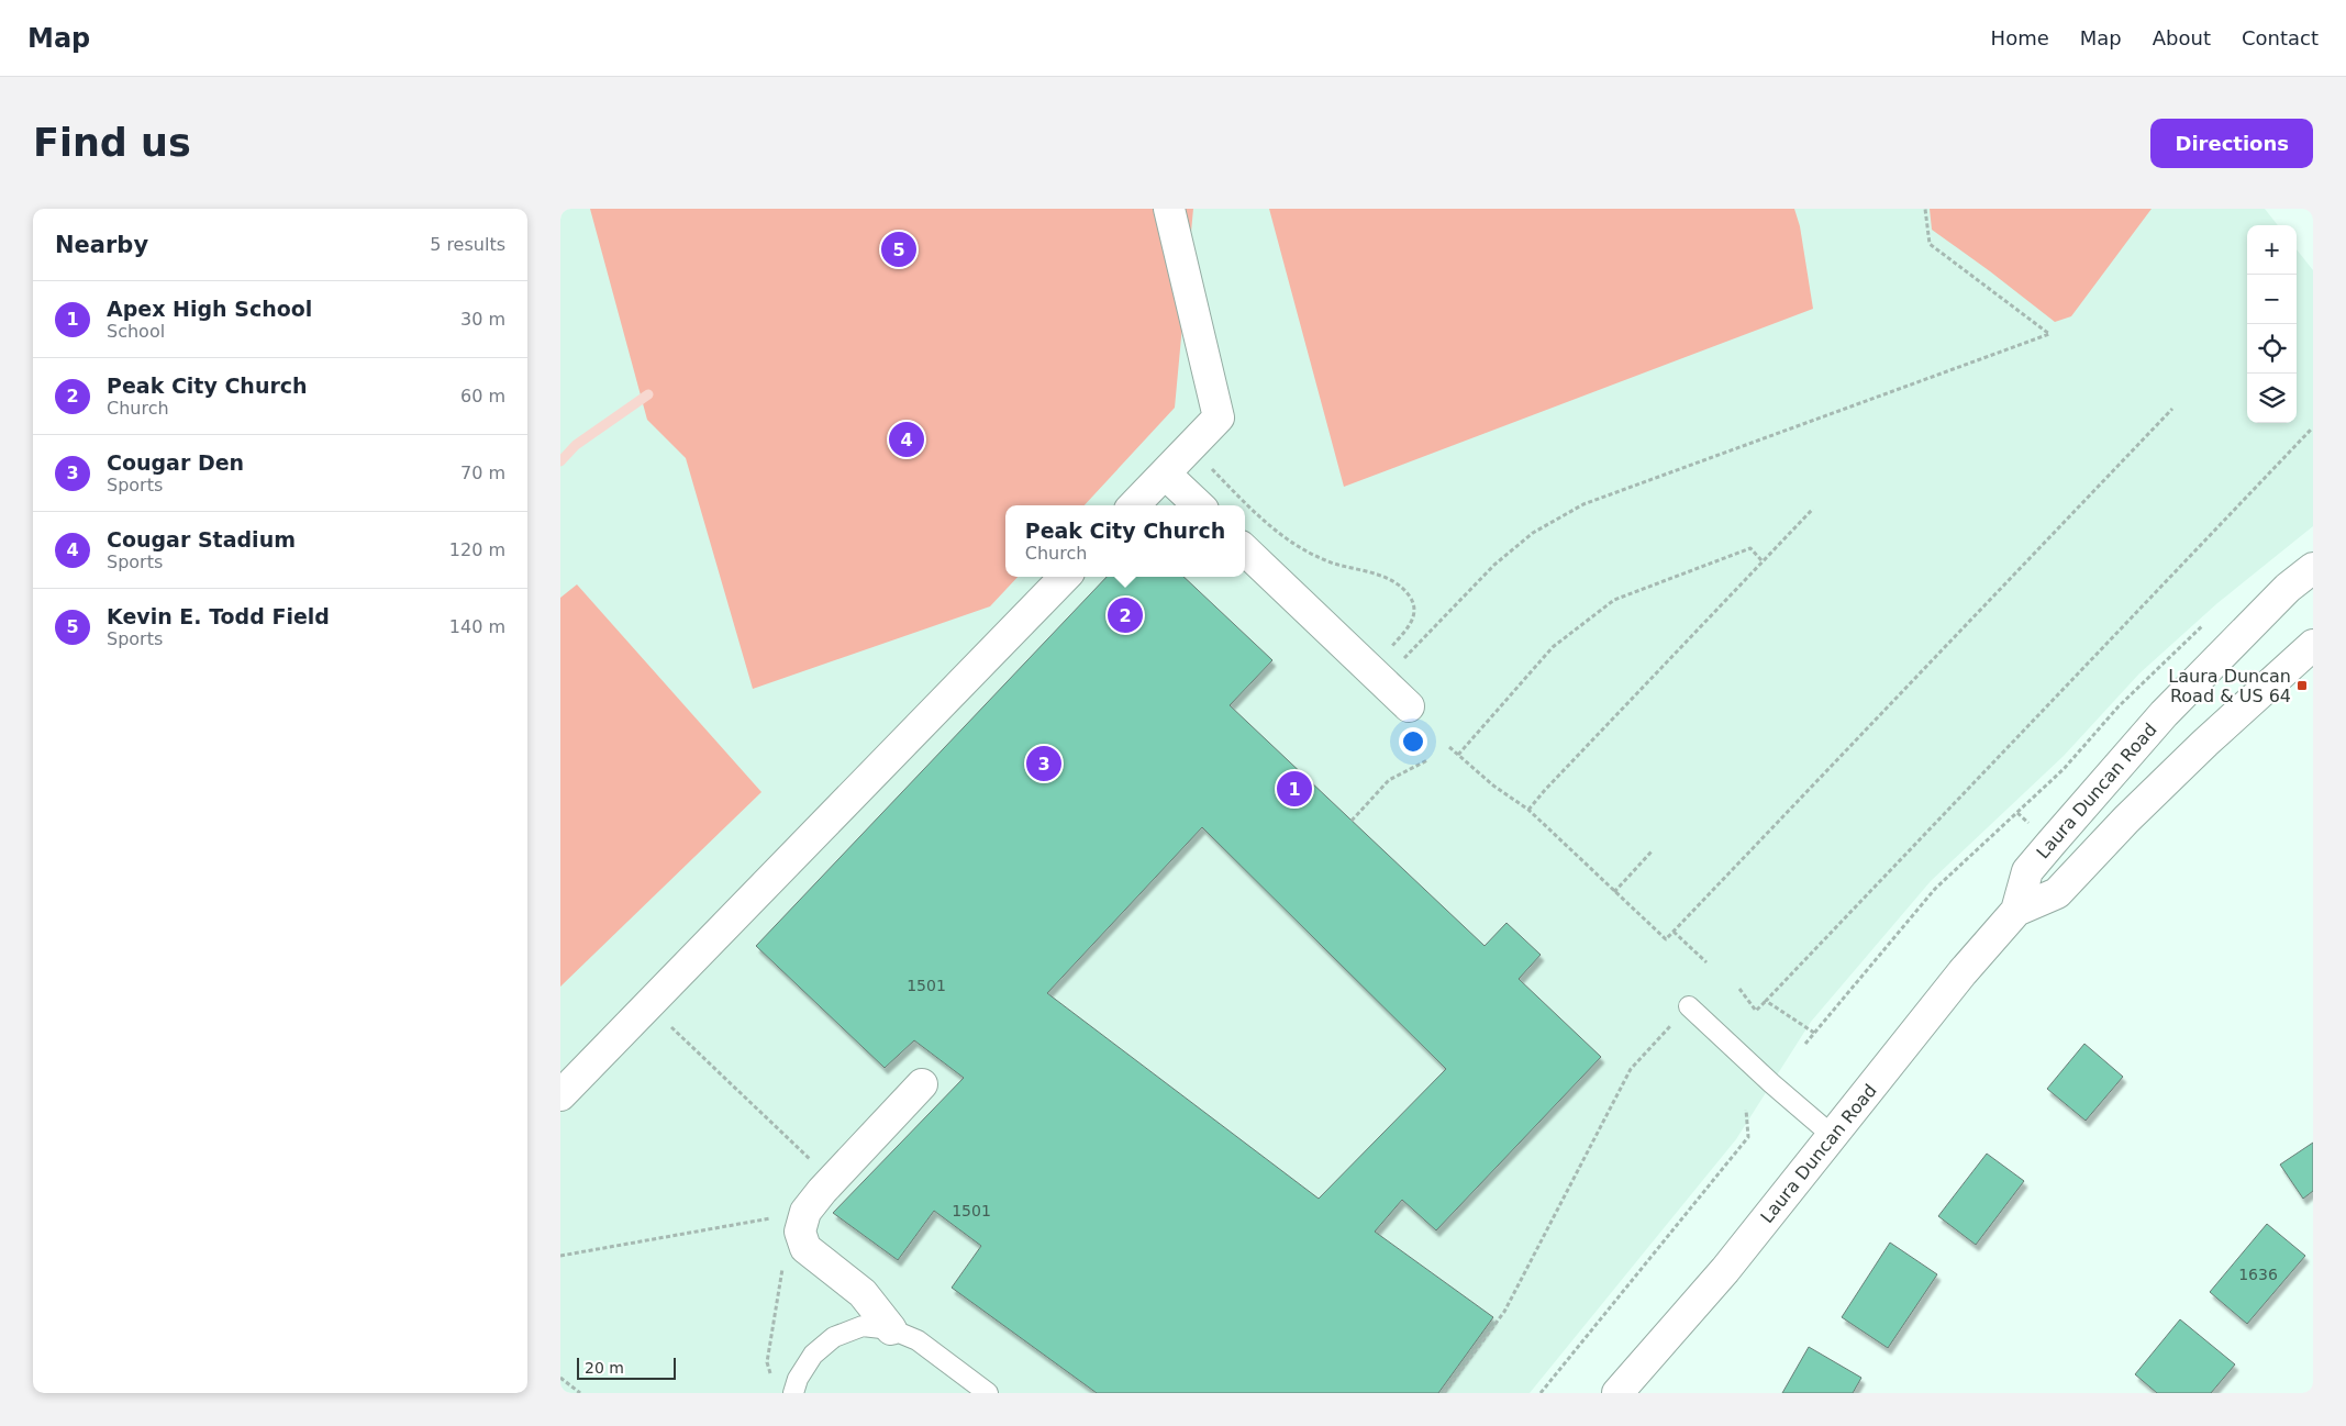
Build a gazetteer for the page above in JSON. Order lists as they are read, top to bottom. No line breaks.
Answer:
{"streets":{"street":["Laura Duncan Road"]},"places":{"transit":["Laura Duncan Road & US 64"]},"house_numbers":["1501","1501","1636"],"scale_bar":"20 m","page":{"header":"Map","nav":["Home","Map","About","Contact"],"buttons":"Directions","title":"Find us","heading":["Nearby","5 results"],"map_buttons":["+","−"],"pins":["5","4","2","3","1"],"list":[{"mark":"1","name":"Apex High School","note":"School","value":"30 m"},{"mark":"2","name":"Peak City Church","note":"Church","value":"60 m"},{"mark":"3","name":"Cougar Den","note":"Sports","value":"70 m"},{"mark":"4","name":"Cougar Stadium","note":"Sports","value":"120 m"},{"mark":"5","name":"Kevin E. Todd Field","note":"Sports","value":"140 m"}],"popup":["Peak City Church","Church"],"scale":"20 m"}}
